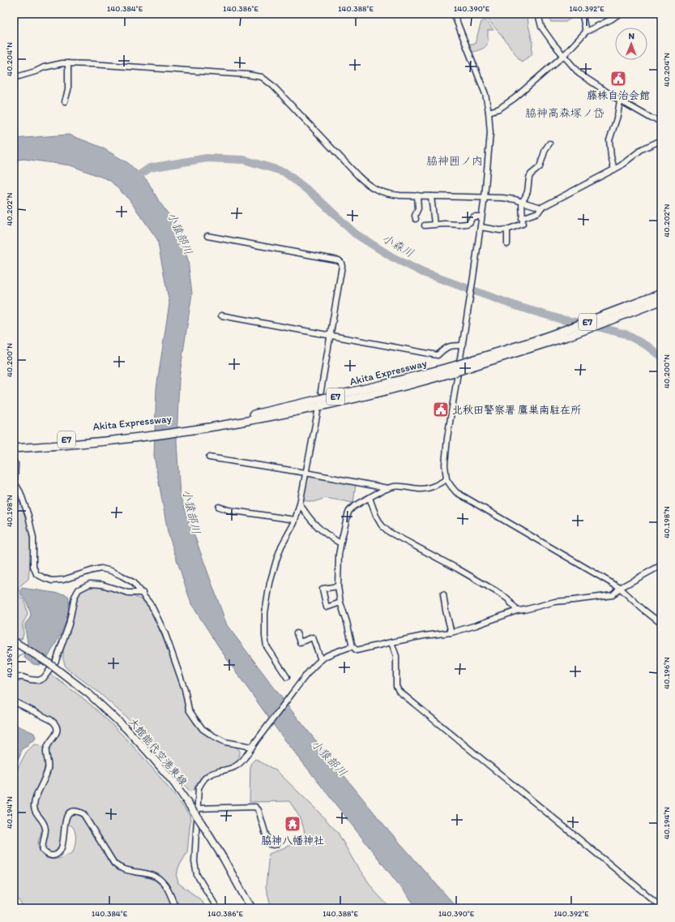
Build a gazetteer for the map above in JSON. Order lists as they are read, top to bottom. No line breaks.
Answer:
{"streets":{"highway":["E7","Akita Expressway"],"main road":["大館能代空港東線"]},"districts":["脇神高森塚ノ岱","脇神囲ノ内"],"water":["小猿部川","小森川"],"places":{"public building":["藤株自治会館","北秋田警察署 鷹巣南駐在所"],"temple":["脇神八幡神社"]},"north":"top","coordinates":["140.384°E","140.386°E","140.388°E","140.390°E","140.392°E","40.204°N","40.202°N","40.200°N","40.198°N","40.196°N","40.194°N"]}
